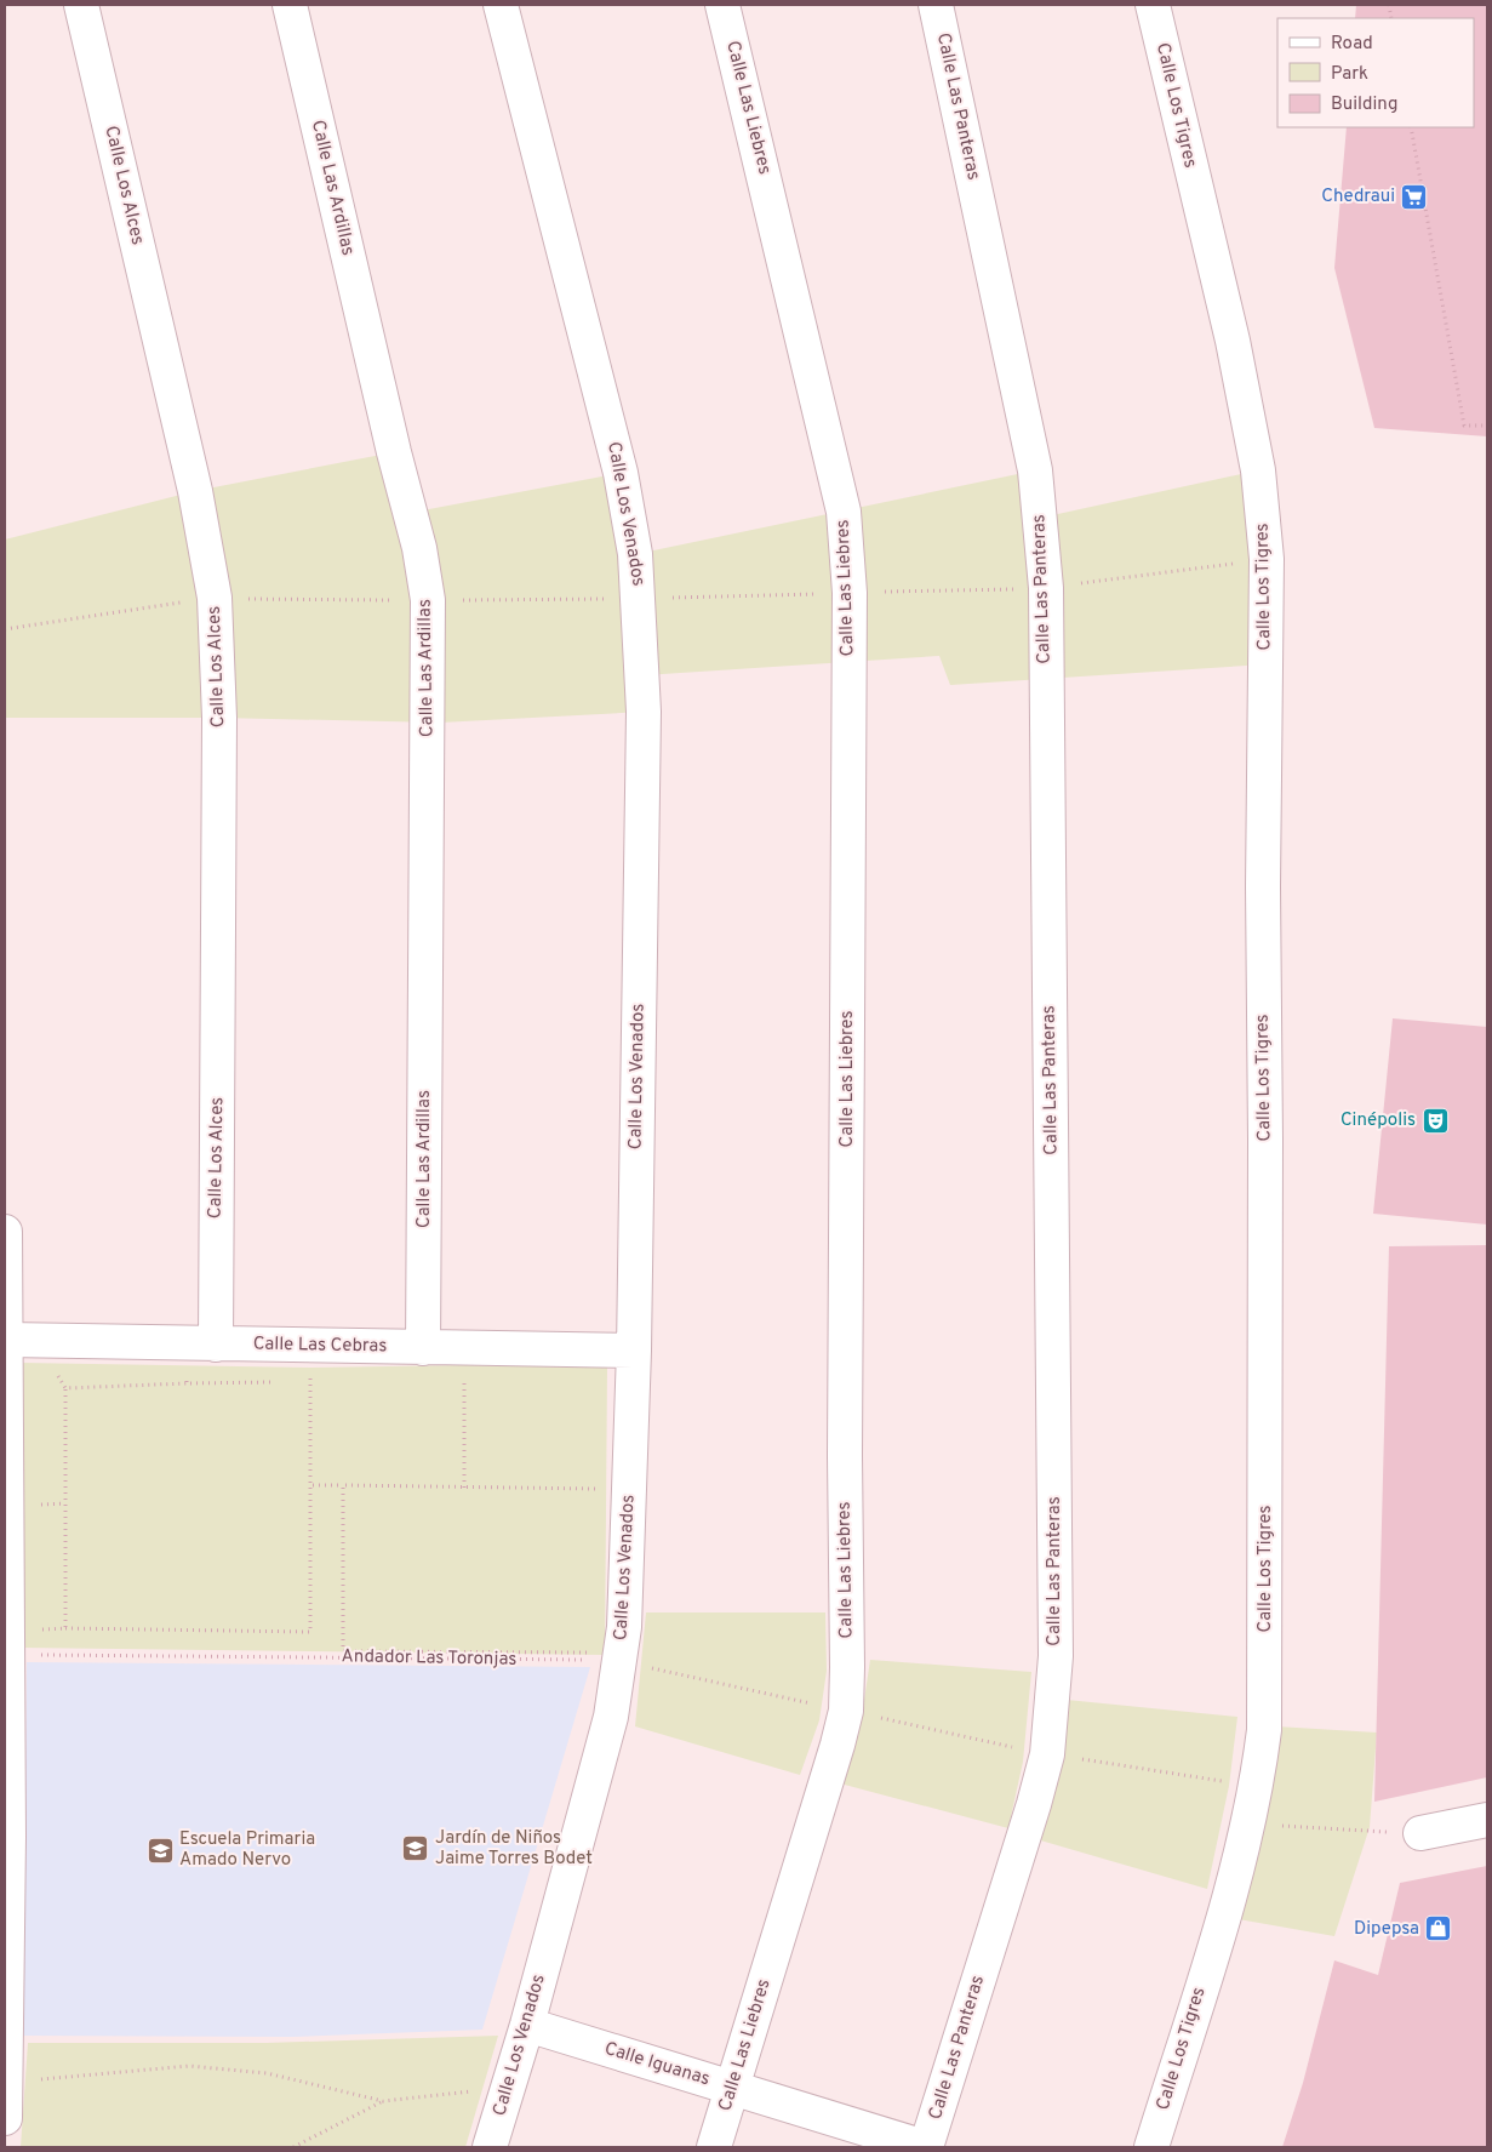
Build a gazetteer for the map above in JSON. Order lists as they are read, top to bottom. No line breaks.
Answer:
{"streets":{"street":["Calle Los Tigres","Calle Las Panteras","Calle Las Liebres","Calle Los Alces","Calle Las Ardillas","Calle Los Venados","Calle Las Cebras","Calle Iguanas"],"path":["Andador Las Toronjas"]},"crossings":[["Calle Las Panteras","Calle Iguanas"],["Calle Las Liebres","Andador Las Toronjas"],["Calle Las Liebres","Calle Iguanas"],["Calle Los Alces","Calle Las Cebras"],["Calle Las Ardillas","Calle Las Cebras"],["Calle Los Venados","Calle Las Cebras"],["Calle Los Venados","Andador Las Toronjas"],["Calle Los Venados","Calle Iguanas"]],"places":{"supermarket":["Chedraui"],"theatre":["Cinépolis"],"school or university":["Jardín de Niños Jaime Torres Bodet","Escuela Primaria Amado Nervo"],"shop":["Dipepsa"]},"legend":["Road","Park","Building"]}
